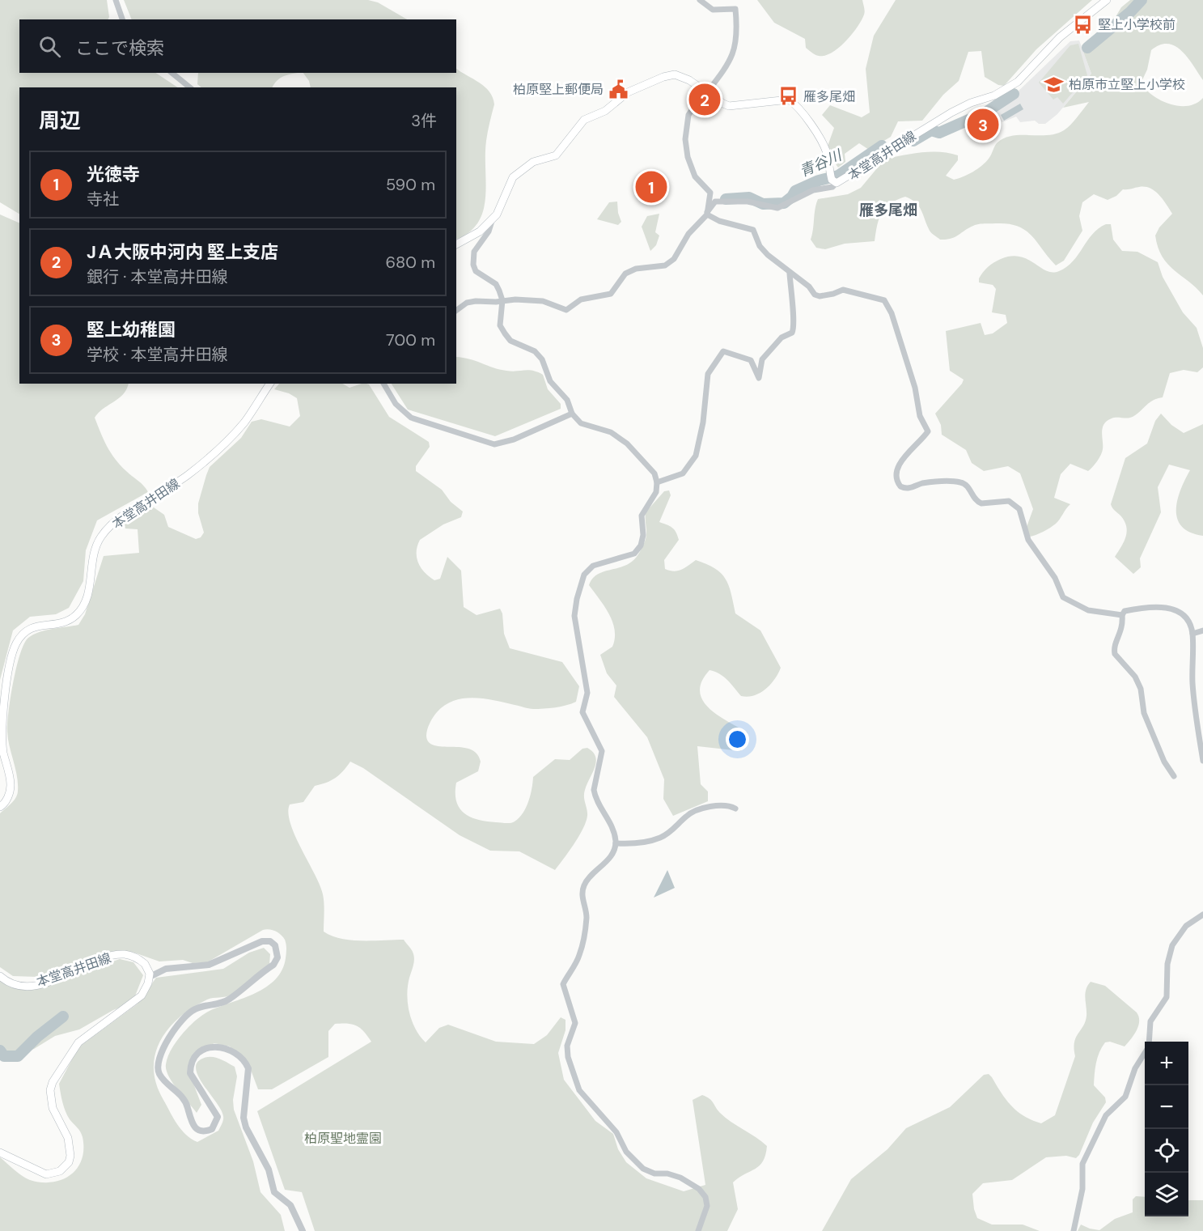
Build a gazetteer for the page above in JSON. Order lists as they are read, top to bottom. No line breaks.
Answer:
{"streets":{"main road":["本堂高井田線"]},"districts":["雁多尾畑"],"water":["青谷川"],"parks":["柏原聖地霊園"],"places":{"bus stop":["堅上小学校前","雁多尾畑"],"school or university":["柏原市立堅上小学校"],"public building":["柏原堅上郵便局"]},"page":{"search":"ここで検索","pins":["2","3","1"],"heading":["周辺","3件"],"list":[{"mark":"1","name":"光徳寺","note":"寺社","value":"590 m"},{"mark":"2","name":"JＡ大阪中河内 堅上支店","note":"銀行 · 本堂高井田線","value":"680 m"},{"mark":"3","name":"堅上幼稚園","note":"学校 · 本堂高井田線","value":"700 m"}],"map_buttons":["+","−"]}}
